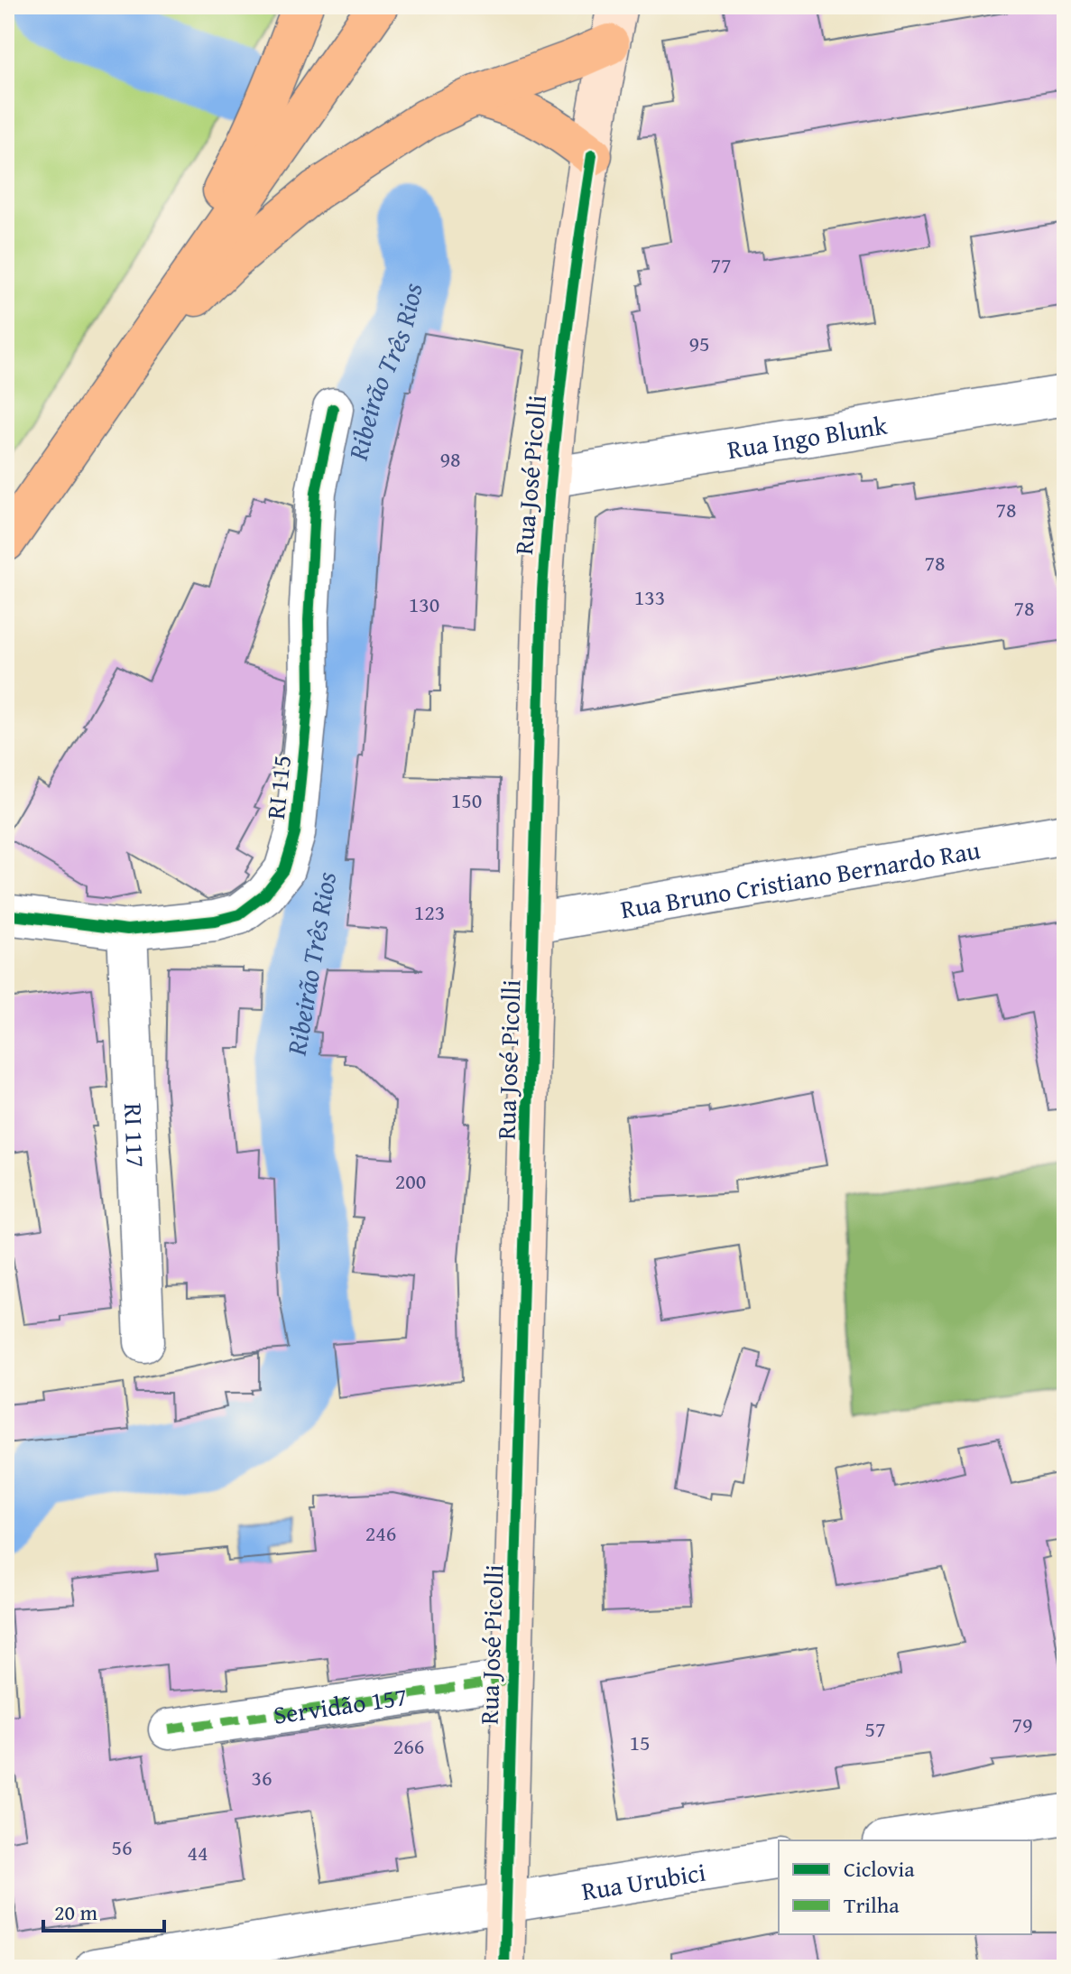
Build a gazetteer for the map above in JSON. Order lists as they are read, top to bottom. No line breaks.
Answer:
{"streets":{"street":["Rua Ingo Blunk","Rua José Picolli","RI 115","Rua Bruno Cristiano Bernardo Rau","RI 117","Servidão 157","Rua Urubici"]},"crossings":[["Rua Ingo Blunk","Rua José Picolli"],["Rua José Picolli","Rua Bruno Cristiano Bernardo Rau"],["Rua José Picolli","Servidão 157"],["Rua José Picolli","Rua Urubici"],["RI 115","RI 117"]],"water":["Ribeirão Três Rios"],"house_numbers":["77","95","98","78","78","133","130","78","150","123","200","246","79","57","15","266","36","56","44"],"legend":["Ciclovia","Trilha"],"scale_bar":"20 m"}
